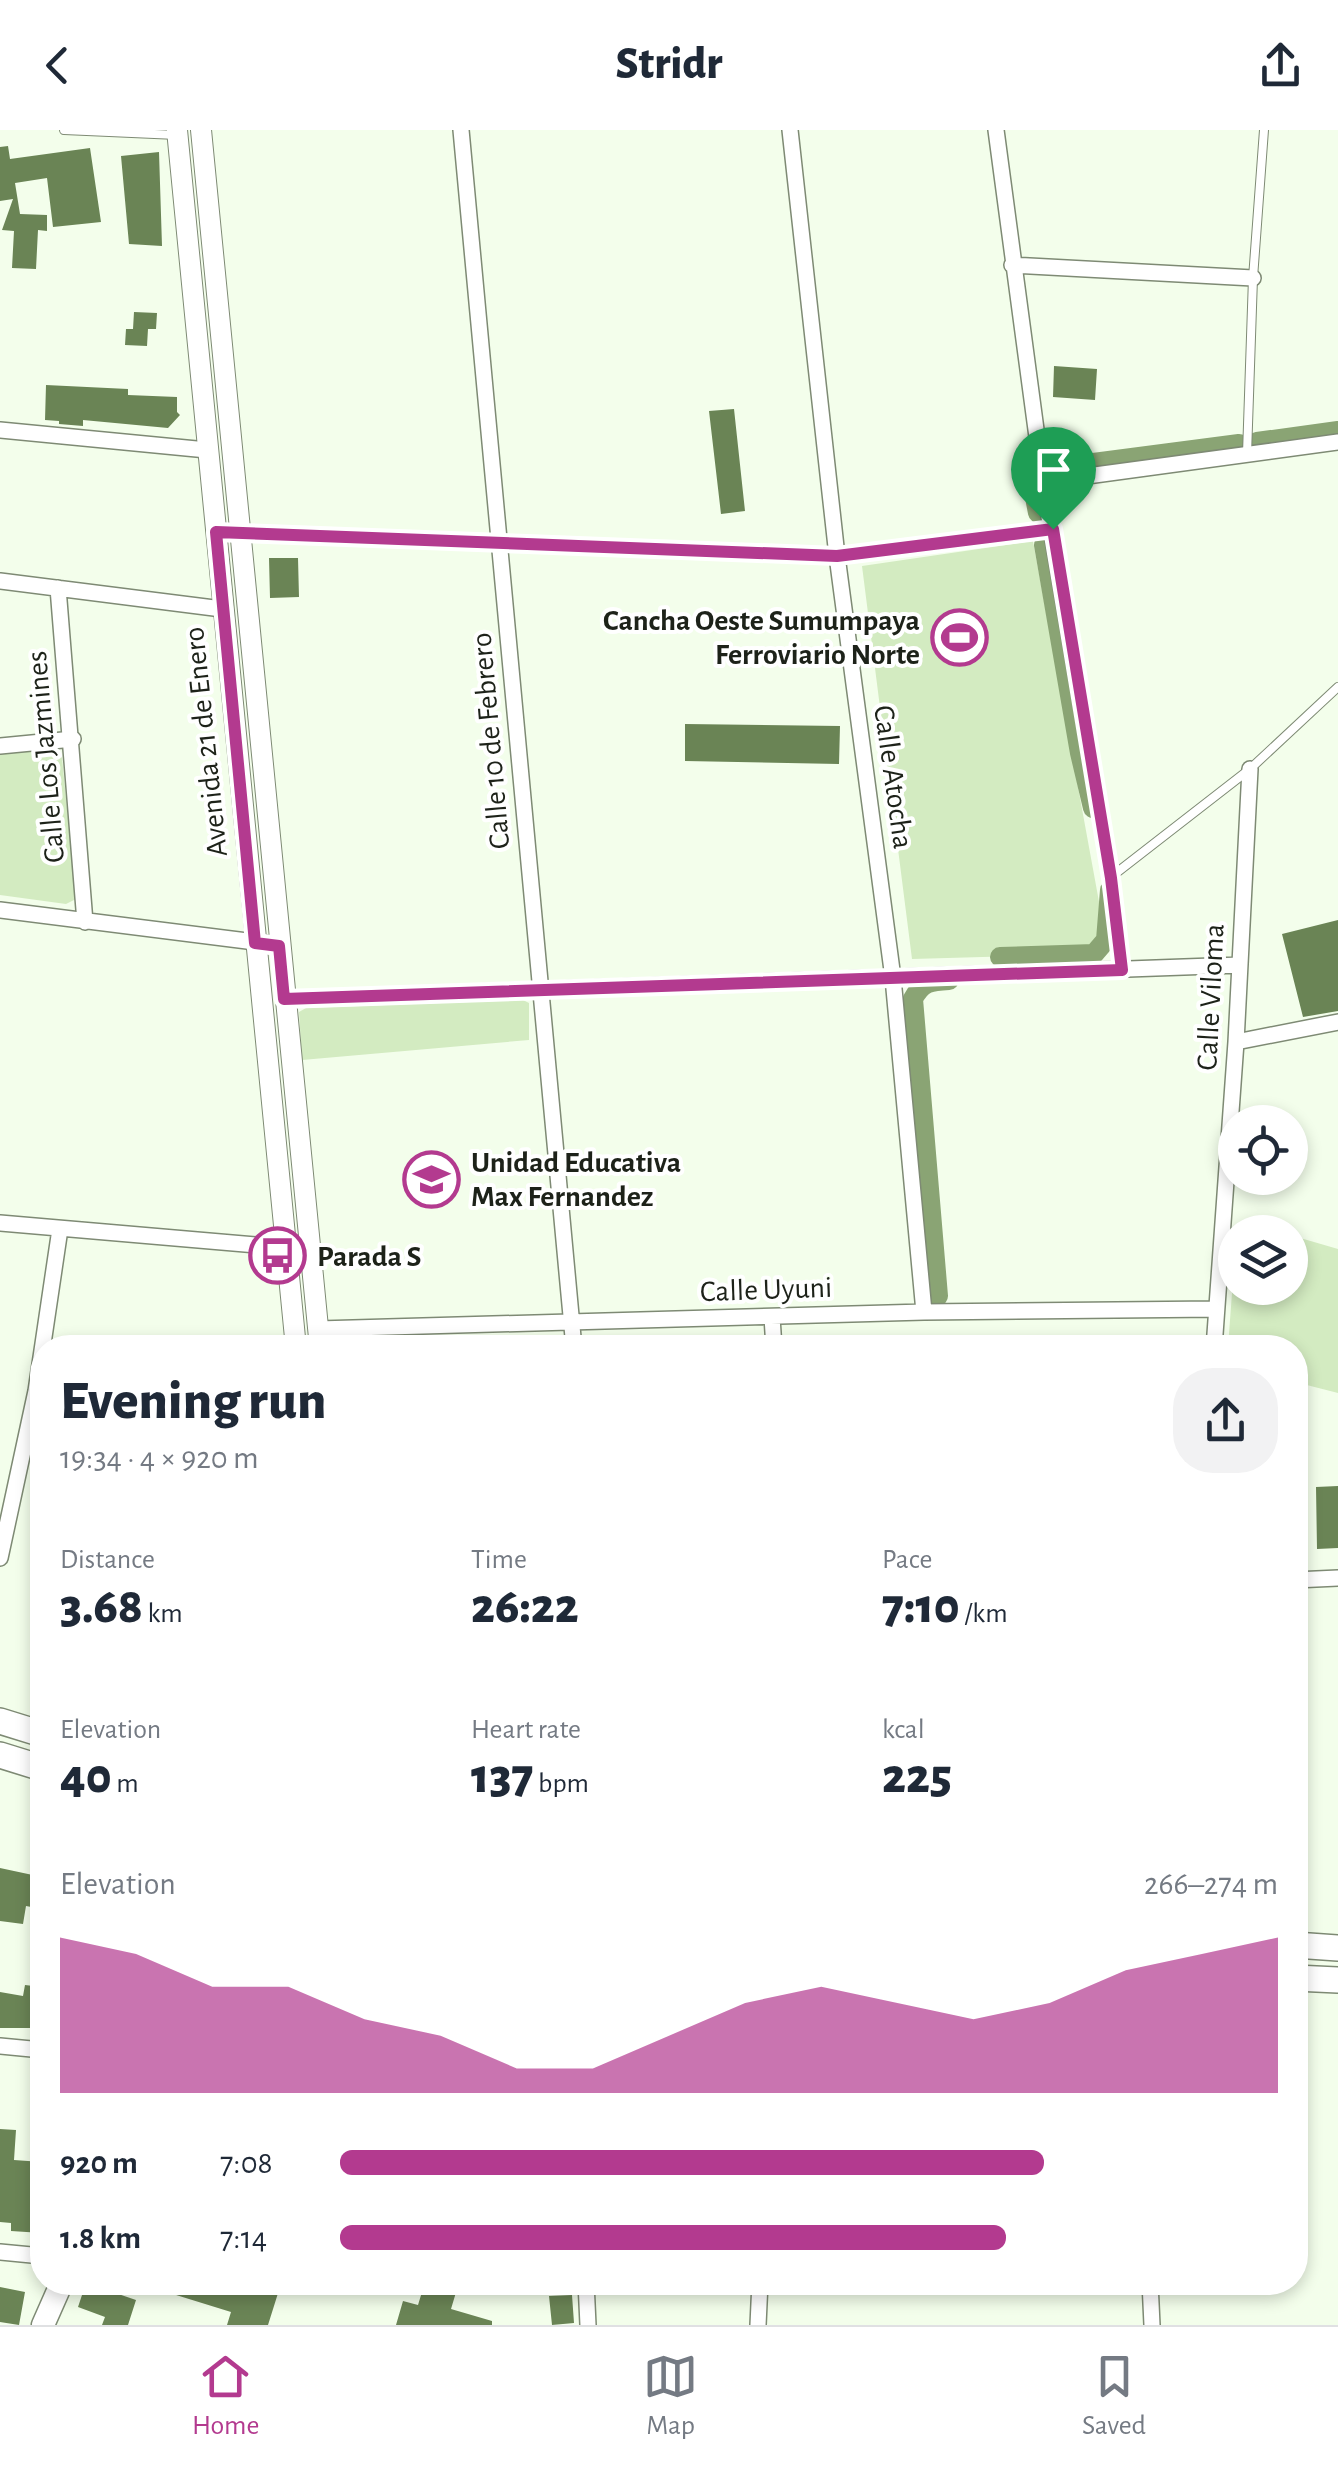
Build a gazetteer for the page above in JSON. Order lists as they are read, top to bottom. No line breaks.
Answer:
{"streets":{"street":["Calle 10 de Febrero","Avenida 21 de Enero","Calle Los Jazmines","Calle Atocha","Calle Viloma","Calle Uyuni"]},"crossings":[["Calle 10 de Febrero","Calle Uyuni"],["Calle Atocha","Calle Uyuni"],["Calle Viloma","Calle Uyuni"]],"places":{"sports":["Cancha Oeste Sumumpaya Ferroviario Norte"],"school or university":["Unidad Educativa Max Fernandez"],"bus stop":["Parada S"]},"page":{"header":"Stridr","heading":["Evening run","19:34 · 4 × 920 m"],"stats":[["Distance","3.68 km"],["Time","26:22"],["Pace","7:10 /km"],["Elevation","40 m"],["Heart rate","137 bpm"],["kcal","225"]],"chart":["Elevation","266–274 m"],"list":[{"name":"920 m","note":"7:08"},{"name":"1.8 km","note":"7:14"}],"tabs":["Home","Map","Saved"]}}
